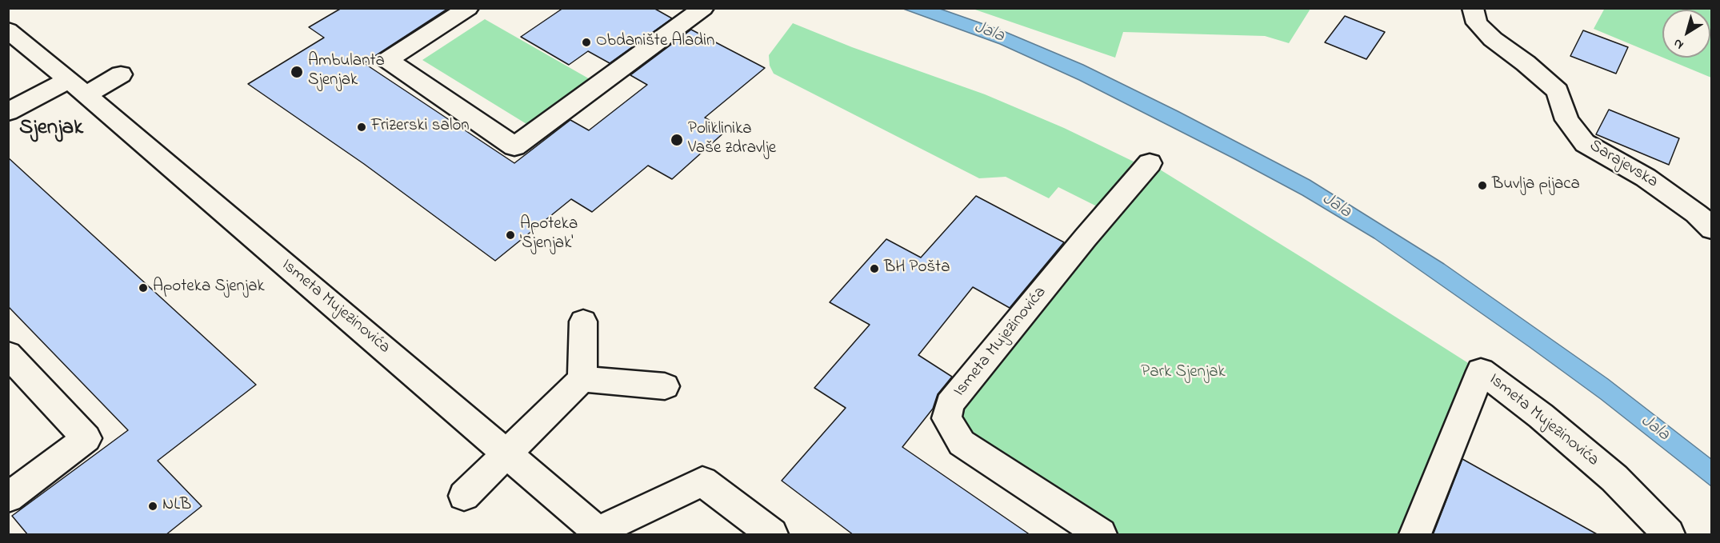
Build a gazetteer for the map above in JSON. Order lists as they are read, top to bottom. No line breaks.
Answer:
{"streets":{"street":["Sarajevska","Ismeta Mujezinovića"]},"districts":["Sjenjak"],"water":["Jala"],"parks":["Park Sjenjak"],"places":["Obdanište Aladin","Ambulanta Sjenjak","Frizerski salon","Poliklinika Vaše zdravlje","Buvlja pijaca","Apoteka 'Sjenjak'","BH Pošta","Apoteka Sjenjak","NLB"],"north":"bottom left"}
